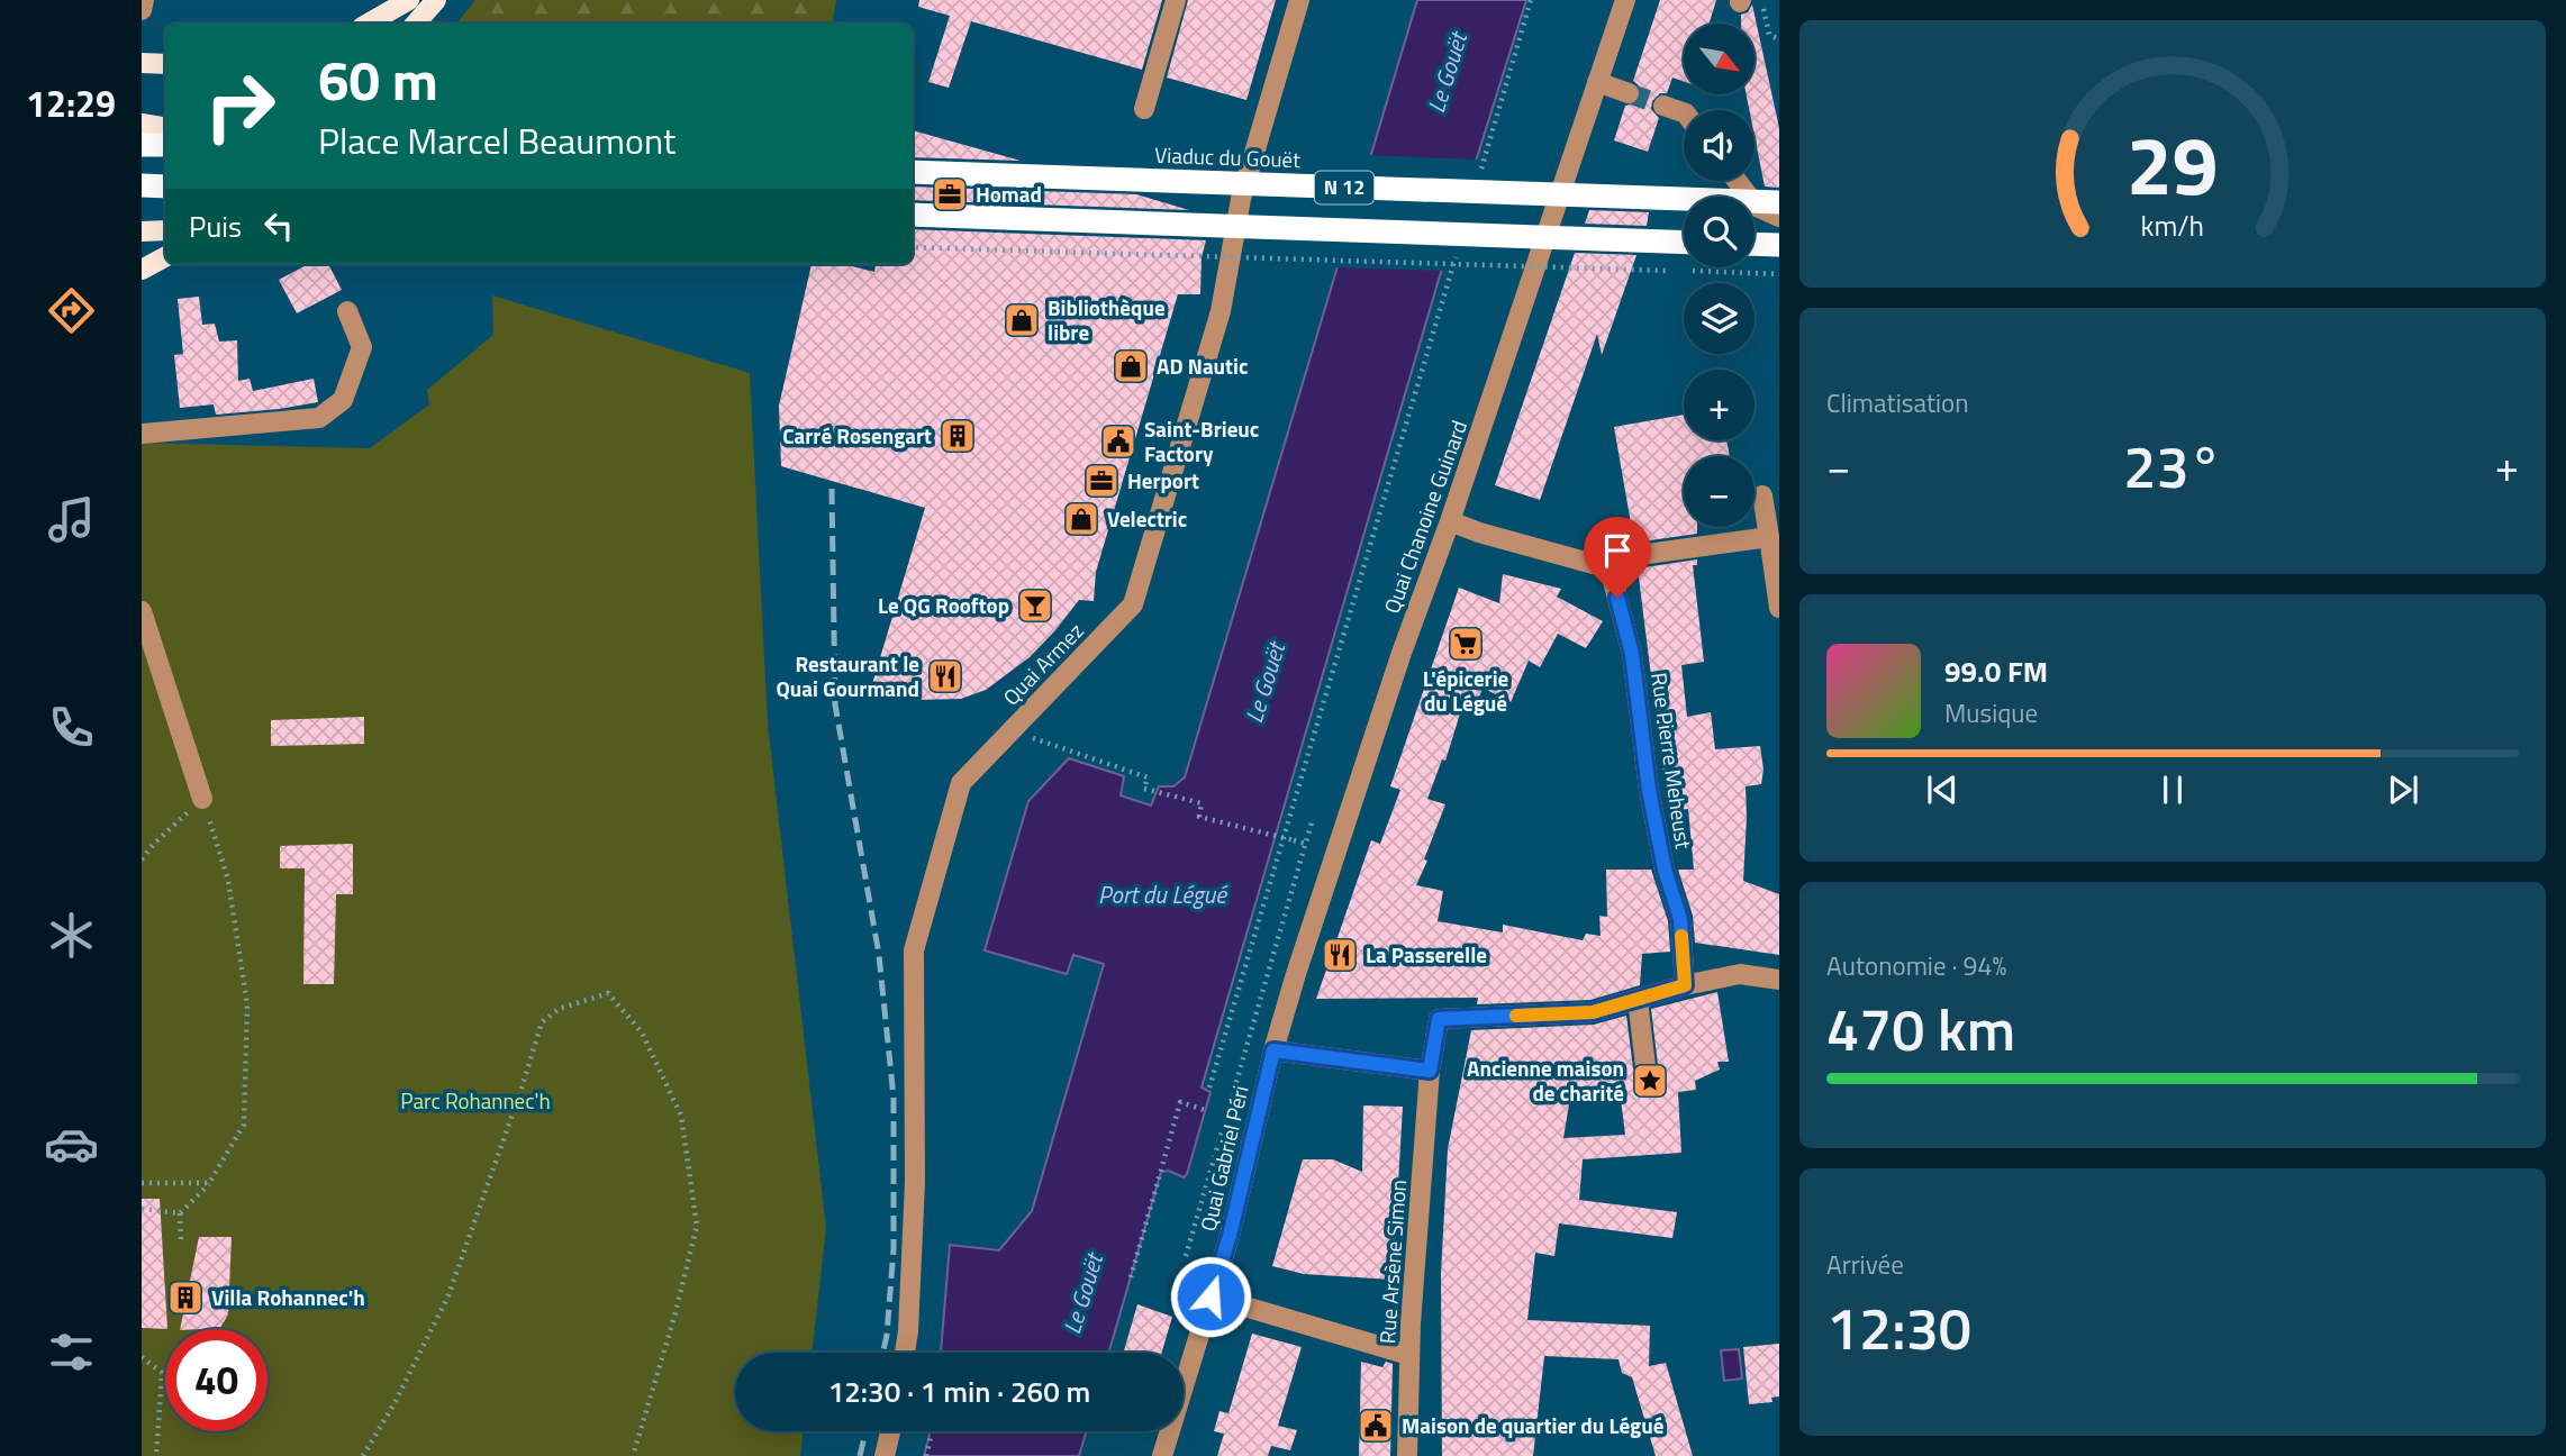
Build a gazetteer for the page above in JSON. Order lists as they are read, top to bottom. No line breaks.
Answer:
{"streets":{"highway":["Viaduc du Gouët","N 12"],"street":["Quai Chanoine Guinard","Quai Armez","Rue Pierre Meheust","Quai Gabriel Péri","Rue Arsène Simon"]},"crossings":[["Quai Chanoine Guinard","Quai Gabriel Péri"]],"water":["Le Gouët","Port du Légué"],"parks":["Parc Rohannec'h"],"places":{"office":["Homad","Herport"],"shop":["Bibliothèque libre","AD Nautic","Velectric"],"building":["Carré Rosengart","Villa Rohannec'h"],"public building":["Saint-Brieuc Factory","Maison de quartier du Légué"],"bar":["Le QG Rooftop"],"supermarket":["L'épicerie du Légué"],"restaurant":["Restaurant le Quai Gourmand","La Passerelle"],"place":["Ancienne maison de charité"]},"north":"bottom right","page":{"tabs":"12:29","map_buttons":["+","−"],"turn":["60 m","Place Marcel Beaumont"],"then":"Puis","tile":["Climatisation",["Autonomie · 94%","470 km"],["Arrivée","12:30"]],"heat":["−","23°","+"],"song":["99.0 FM","Musique"],"limit":"40","trip":"12:30 · 1 min · 260 m","gauge":["29","km/h"]}}
